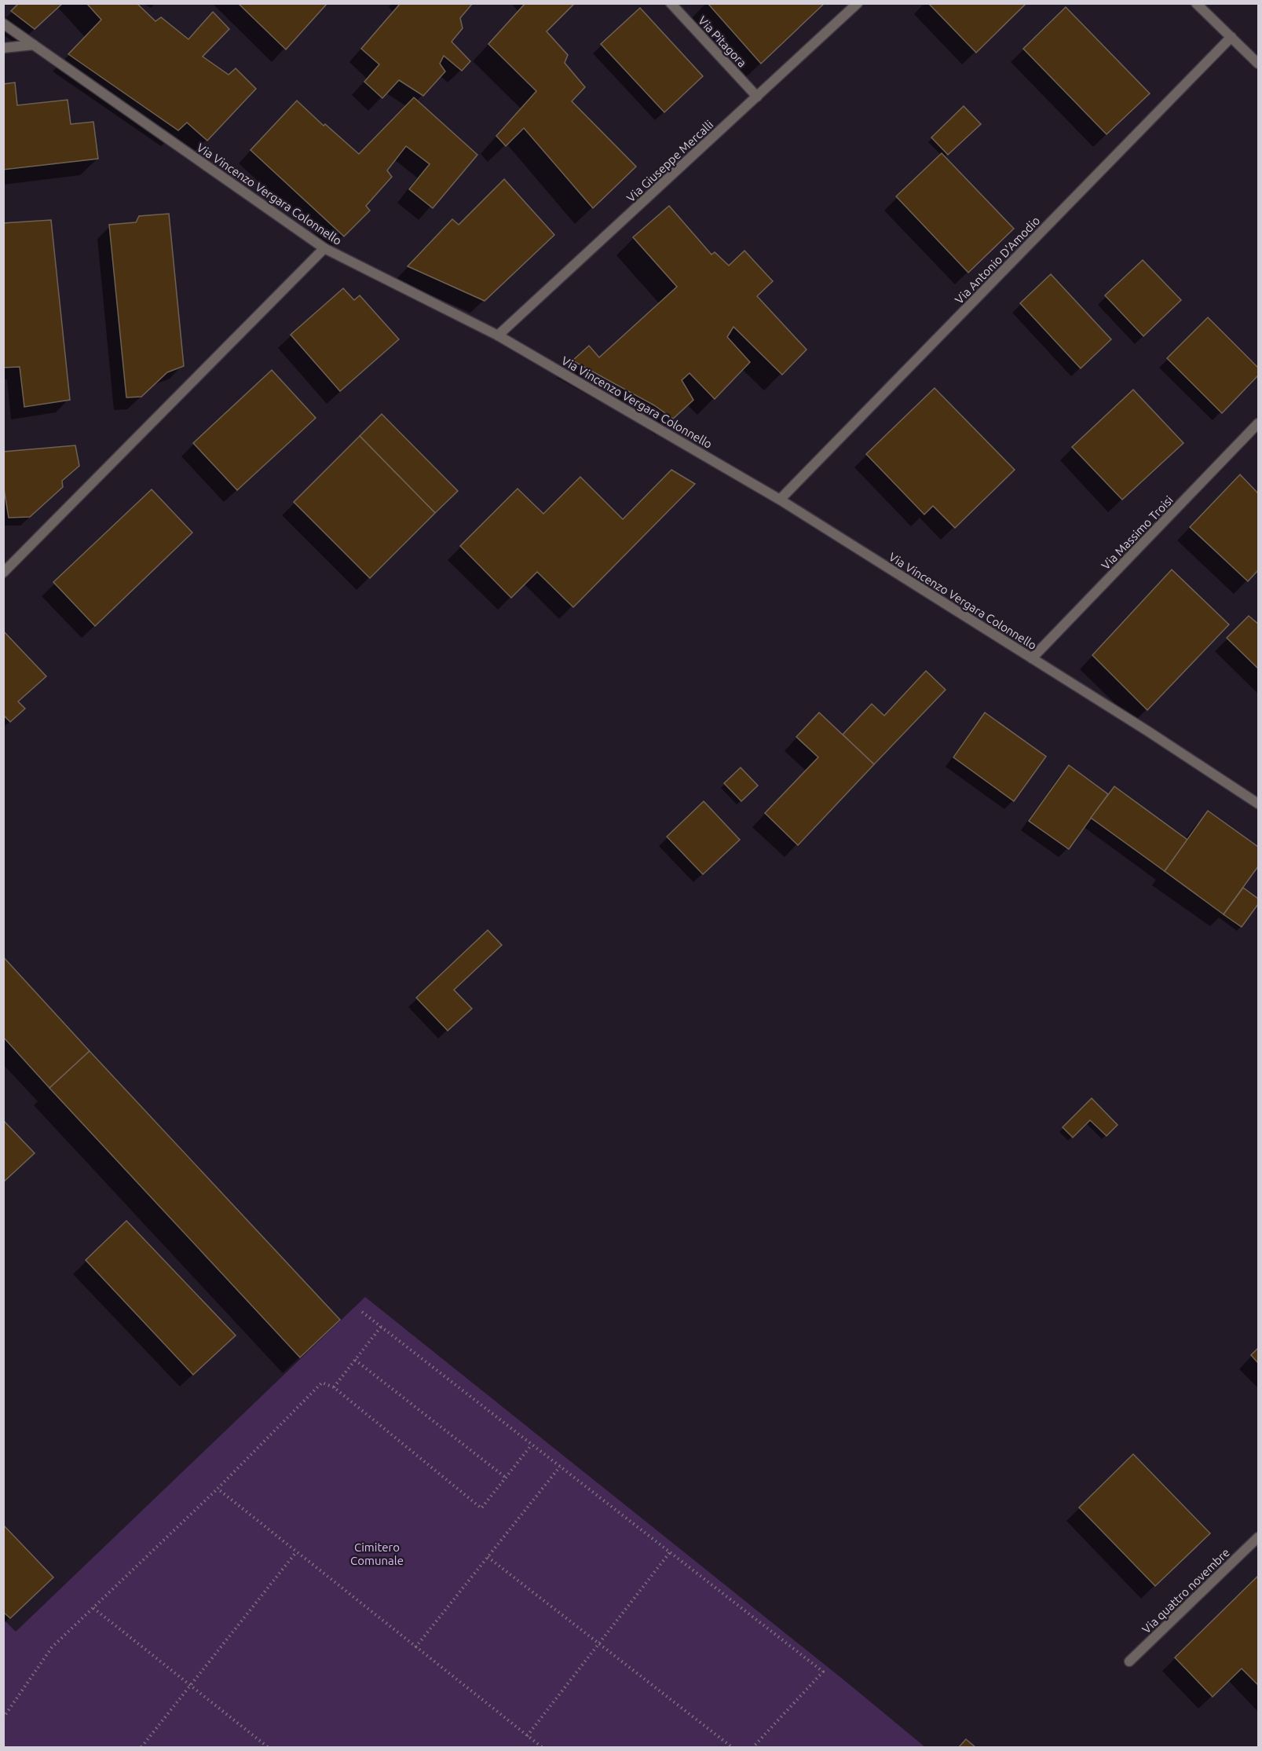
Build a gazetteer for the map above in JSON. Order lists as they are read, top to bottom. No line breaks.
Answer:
{"streets":{"street":["Via Pitagora","Via Giuseppe Mercalli","Via Vincenzo Vergara Colonnello","Via Antonio D'Amodio","Via Massimo Troisi","Via quattro novembre"]},"crossings":[["Via Pitagora","Via Giuseppe Mercalli"],["Via Giuseppe Mercalli","Via Vincenzo Vergara Colonnello"],["Via Vincenzo Vergara Colonnello","Via Antonio D'Amodio"],["Via Vincenzo Vergara Colonnello","Via Massimo Troisi"]],"parks":["Cimitero Comunale"]}
